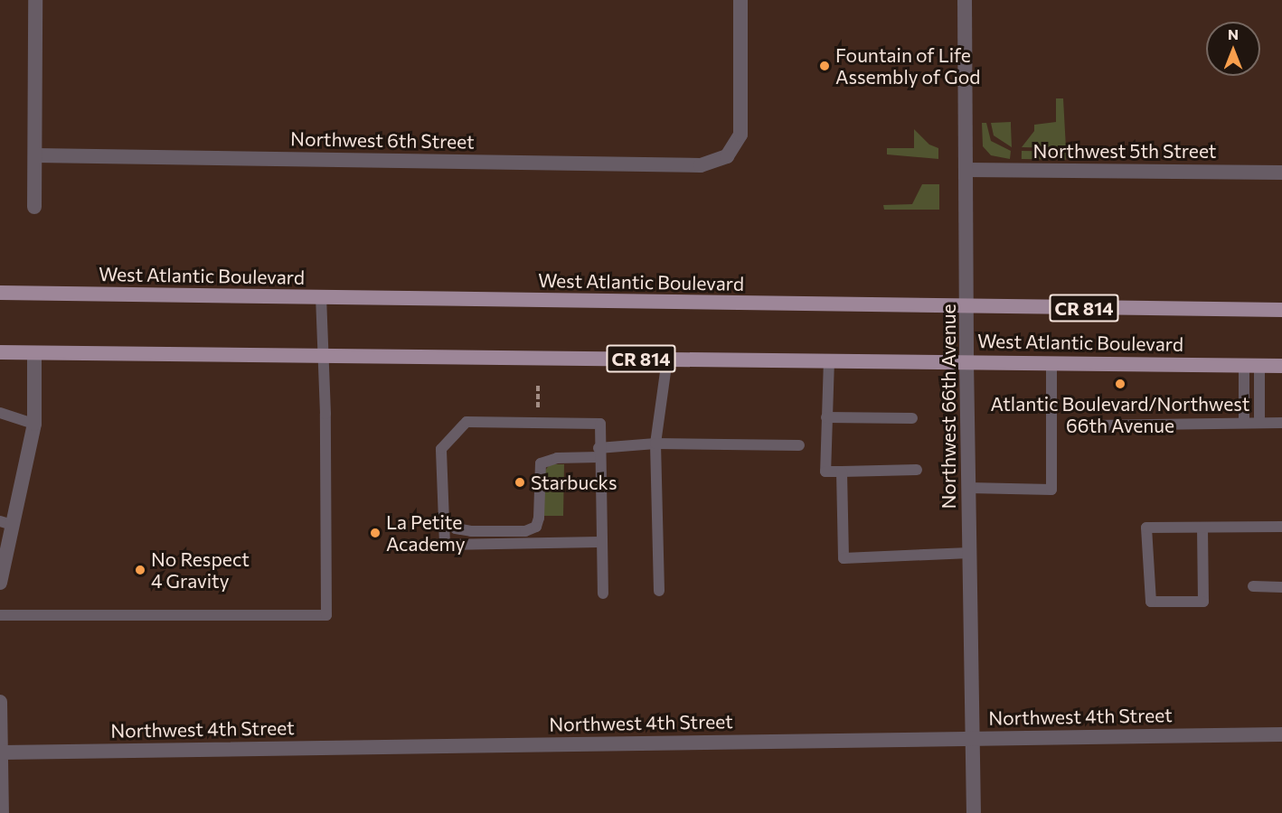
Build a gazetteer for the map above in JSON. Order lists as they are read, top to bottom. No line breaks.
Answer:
{"streets":{"main road":["West Atlantic Boulevard","CR 814"],"street":["Northwest 6th Street","Northwest 5th Street","Northwest 66th Avenue","Northwest 4th Street"]},"crossings":[["Northwest 5th Street","Northwest 66th Avenue"],["West Atlantic Boulevard","Northwest 66th Avenue"],["Northwest 66th Avenue","Northwest 4th Street"]],"places":["Fountain of Life Assembly of God","Atlantic Boulevard/Northwest 66th Avenue","Starbucks","La Petite Academy","No Respect 4 Gravity"],"north":"top"}
